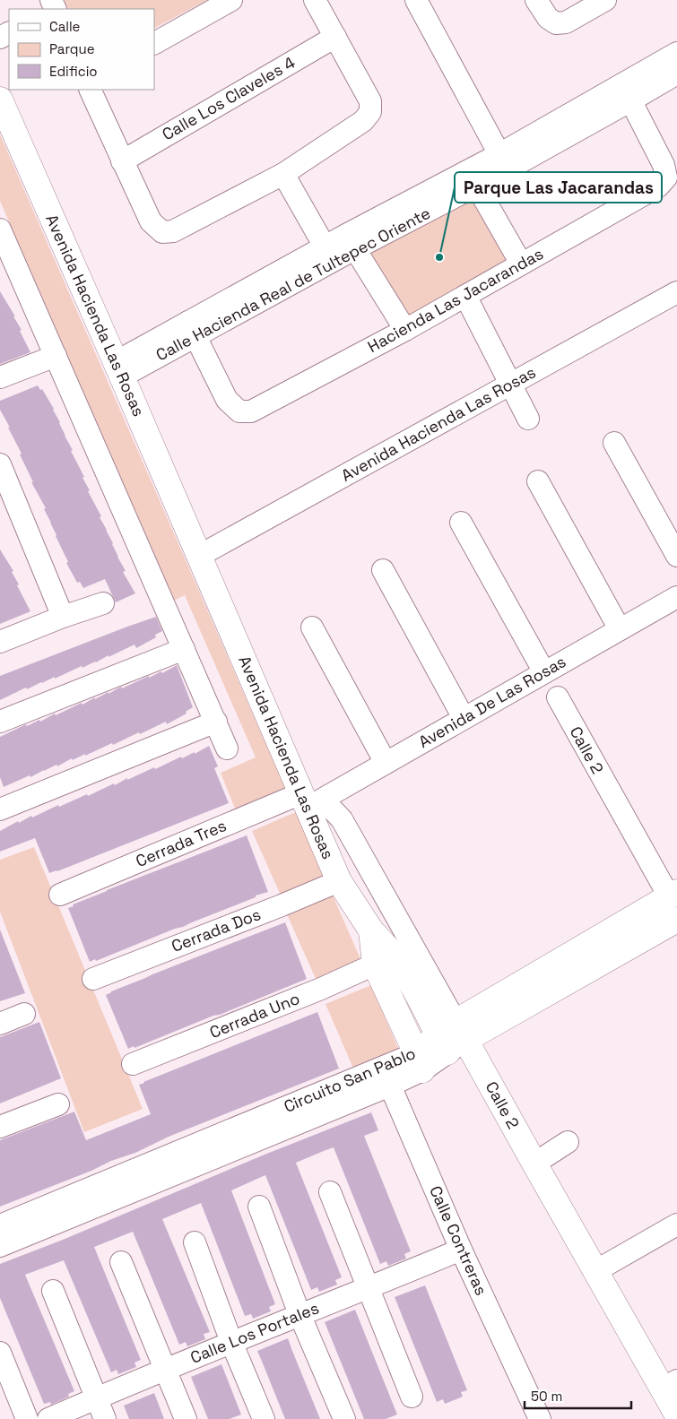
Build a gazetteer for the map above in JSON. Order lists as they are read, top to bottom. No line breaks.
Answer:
{"streets":{"main road":["Avenida Hacienda Las Rosas","Calle 2","Circuito San Pablo"],"street":["Calle Los Claveles 4","Calle Hacienda Real de Tultepec Oriente","Hacienda Las Jacarandas","Avenida De Las Rosas","Cerrada Tres","Cerrada Dos","Cerrada Uno","Calle Contreras","Calle Los Portales"]},"crossings":[["Calle Hacienda Real de Tultepec Oriente","Hacienda Las Jacarandas"],["Calle Hacienda Real de Tultepec Oriente","Avenida Hacienda Las Rosas"],["Avenida Hacienda Las Rosas","Avenida De Las Rosas"],["Avenida Hacienda Las Rosas","Calle 2"],["Avenida Hacienda Las Rosas","Cerrada Tres"],["Avenida Hacienda Las Rosas","Cerrada Dos"],["Avenida Hacienda Las Rosas","Cerrada Uno"],["Avenida Hacienda Las Rosas","Circuito San Pablo"],["Avenida De Las Rosas","Calle 2"],["Avenida De Las Rosas","Cerrada Tres"],["Calle 2","Cerrada Tres"],["Calle 2","Circuito San Pablo"],["Circuito San Pablo","Calle Contreras"],["Calle Contreras","Calle Los Portales"]],"places":["Parque Las Jacarandas"],"legend":["Calle","Parque","Edificio"],"scale_bar":"50 m"}
